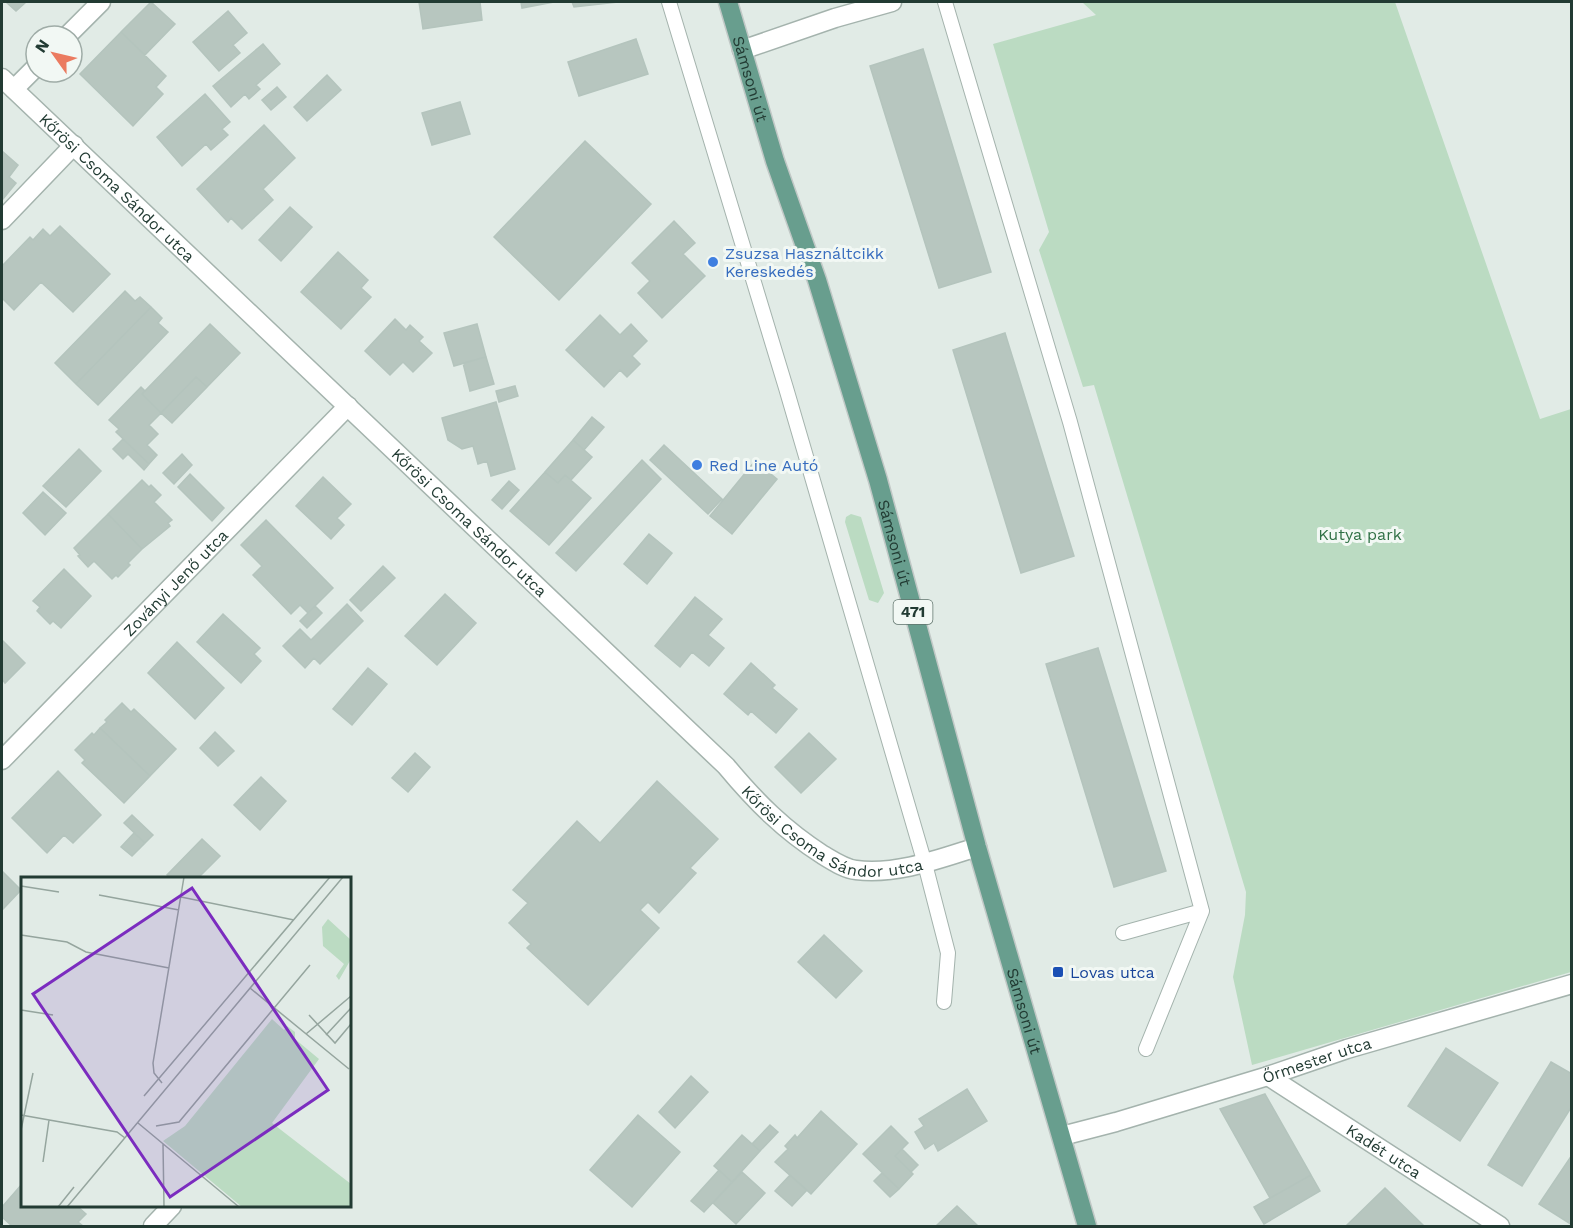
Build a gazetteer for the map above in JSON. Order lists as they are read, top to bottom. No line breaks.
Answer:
{"streets":{"main road":["Sámsoni út","471"],"street":["Kőrösi Csoma Sándor utca","Zoványi Jenő utca","Őrmester utca","Kadét utca"]},"crossings":[["Sámsoni út","Kőrösi Csoma Sándor utca"],["Sámsoni út","Őrmester utca"],["Kőrösi Csoma Sándor utca","Zoványi Jenő utca"],["Őrmester utca","Kadét utca"]],"parks":["Kutya park"],"places":{"other":["Zsuzsa Használtcikk Kereskedés","Red Line Autó"],"transit":["Lovas utca"]},"north":"top left"}
